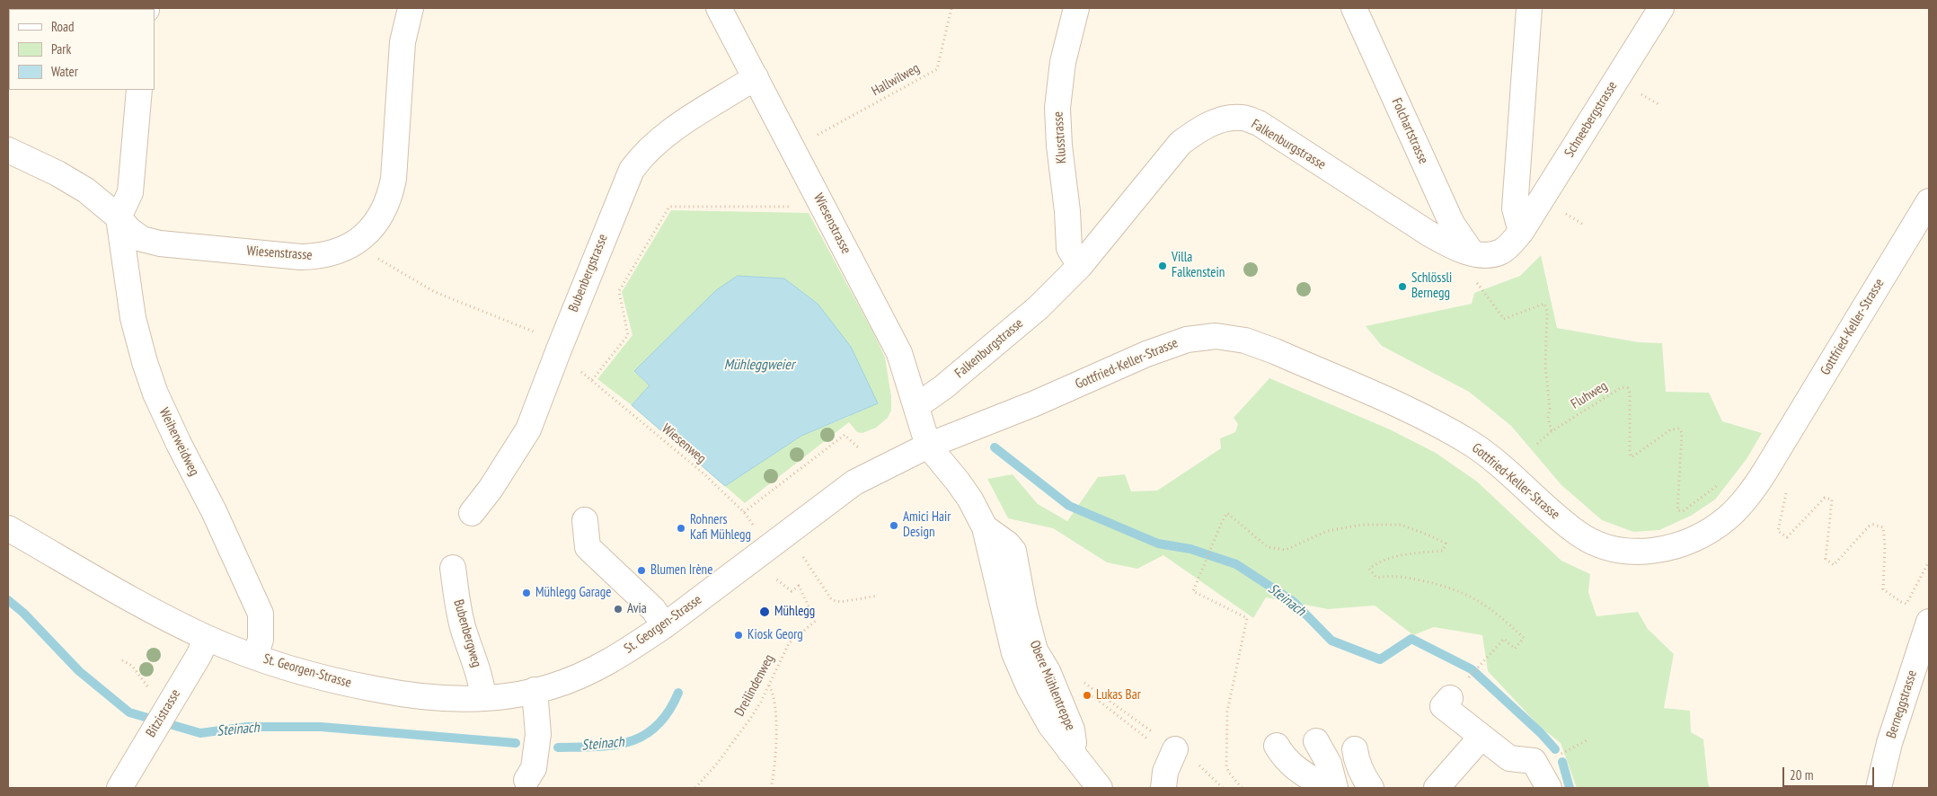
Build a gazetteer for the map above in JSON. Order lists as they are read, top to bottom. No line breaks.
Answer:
{"streets":{"street":["Schneebergstrasse","Folchartstrasse","Klusstrasse","Falkenburgstrasse","Wiesenstrasse","Bubenbergstrasse","Gottfried-Keller-Strasse","Weiherweidweg","St. Georgen-Strasse","Bubenbergweg","Berneggstrasse","Bitzistrasse"],"path":["Hallwilweg","Fluhweg","Wiesenweg","Dreilindenweg"]},"crossings":[["Schneebergstrasse","Falkenburgstrasse"],["Folchartstrasse","Falkenburgstrasse"],["Klusstrasse","Falkenburgstrasse"],["Falkenburgstrasse","Wiesenstrasse"],["Wiesenstrasse","Bubenbergstrasse"],["Wiesenstrasse","Gottfried-Keller-Strasse"],["Wiesenstrasse","Weiherweidweg"],["Wiesenstrasse","St. Georgen-Strasse"],["Gottfried-Keller-Strasse","St. Georgen-Strasse"],["Weiherweidweg","St. Georgen-Strasse"],["St. Georgen-Strasse","Bubenbergweg"],["St. Georgen-Strasse","Bitzistrasse"]],"water":["Mühleggweier","Steinach"],"places":["Villa Falkenstein","Schlössli Bernegg","Amici Hair Design","Rohners Kafi Mühlegg","Blumen Irène","Mühlegg Garage","Avia","Mühlegg","Kiosk Georg","Lukas Bar"],"legend":["Road","Park","Water"],"scale_bar":"20 m"}
